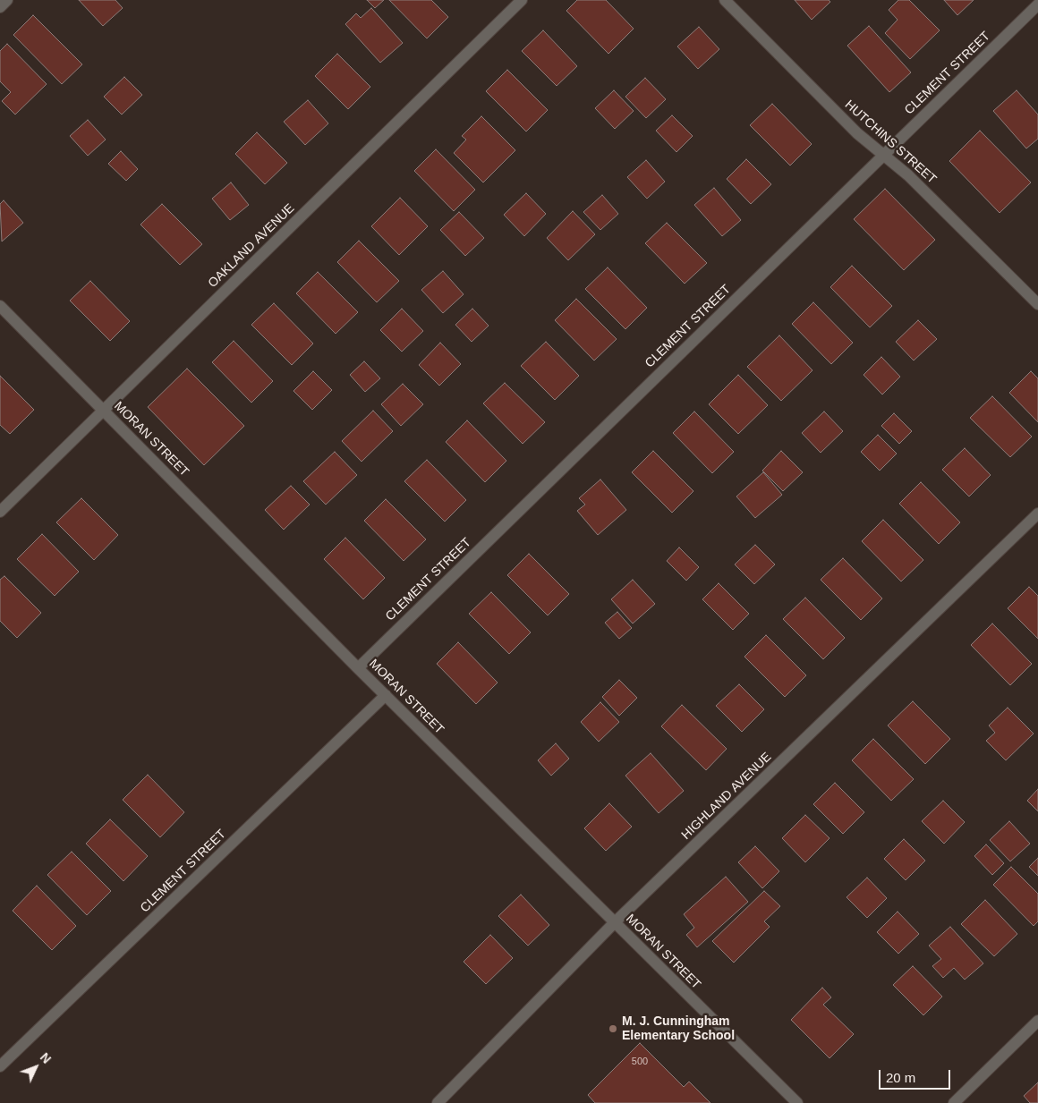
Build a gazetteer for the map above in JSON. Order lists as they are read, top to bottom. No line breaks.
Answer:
{"streets":{"street":["CLEMENT STREET","HUTCHINS STREET","OAKLAND AVENUE","MORAN STREET","HIGHLAND AVENUE"]},"crossings":[["CLEMENT STREET","HUTCHINS STREET"],["CLEMENT STREET","MORAN STREET"],["OAKLAND AVENUE","MORAN STREET"],["MORAN STREET","HIGHLAND AVENUE"]],"places":["M. J. Cunningham Elementary School"],"house_numbers":["500"],"scale_bar":"20 m","north":"top right"}
